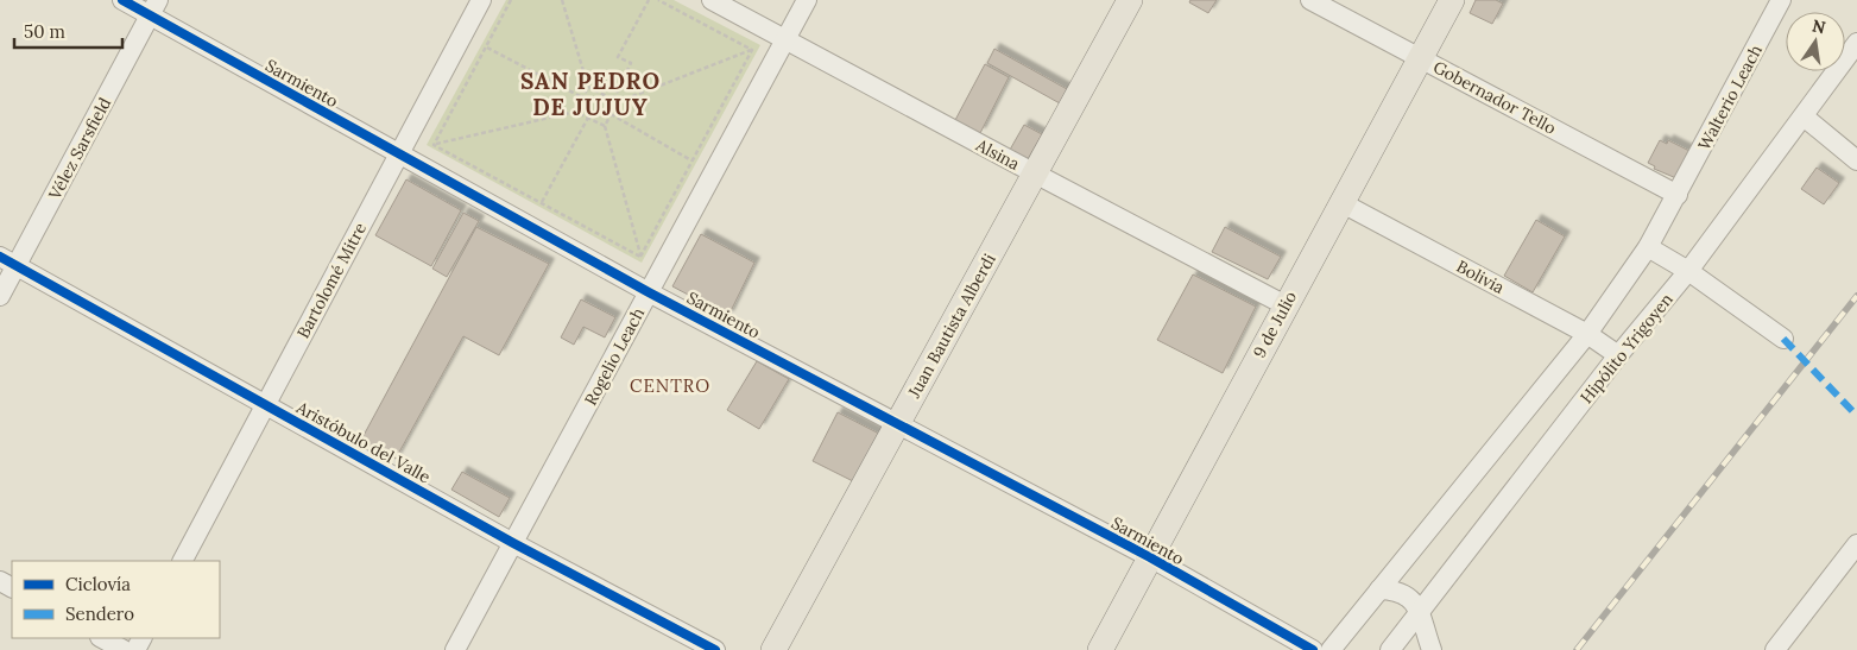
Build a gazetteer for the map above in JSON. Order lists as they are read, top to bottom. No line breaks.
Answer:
{"streets":{"main road":["9 de Julio","Juan Bautista Alberdi"],"street":["Sarmiento","Gobernador Tello","Walterio Leach","Vélez Sarsfield","Alsina","Bolivia","Bartolomé Mitre","Hipólito Yrigoyen","Rogelio Leach","Aristóbulo del Valle"]},"crossings":[["Sarmiento","Vélez Sarsfield"],["Sarmiento","Bartolomé Mitre"],["Sarmiento","9 de Julio"],["Sarmiento","Juan Bautista Alberdi"],["Sarmiento","Rogelio Leach"],["Gobernador Tello","Walterio Leach"],["Gobernador Tello","9 de Julio"],["Vélez Sarsfield","Aristóbulo del Valle"],["Alsina","9 de Julio"],["Alsina","Juan Bautista Alberdi"],["Alsina","Rogelio Leach"],["Bolivia","9 de Julio"],["Bolivia","Hipólito Yrigoyen"],["Bartolomé Mitre","Aristóbulo del Valle"],["Rogelio Leach","Aristóbulo del Valle"]],"districts":["SAN PEDRO DE JUJUY","CENTRO"],"legend":["Ciclovía","Sendero"],"scale_bar":"50 m","north":"top"}
